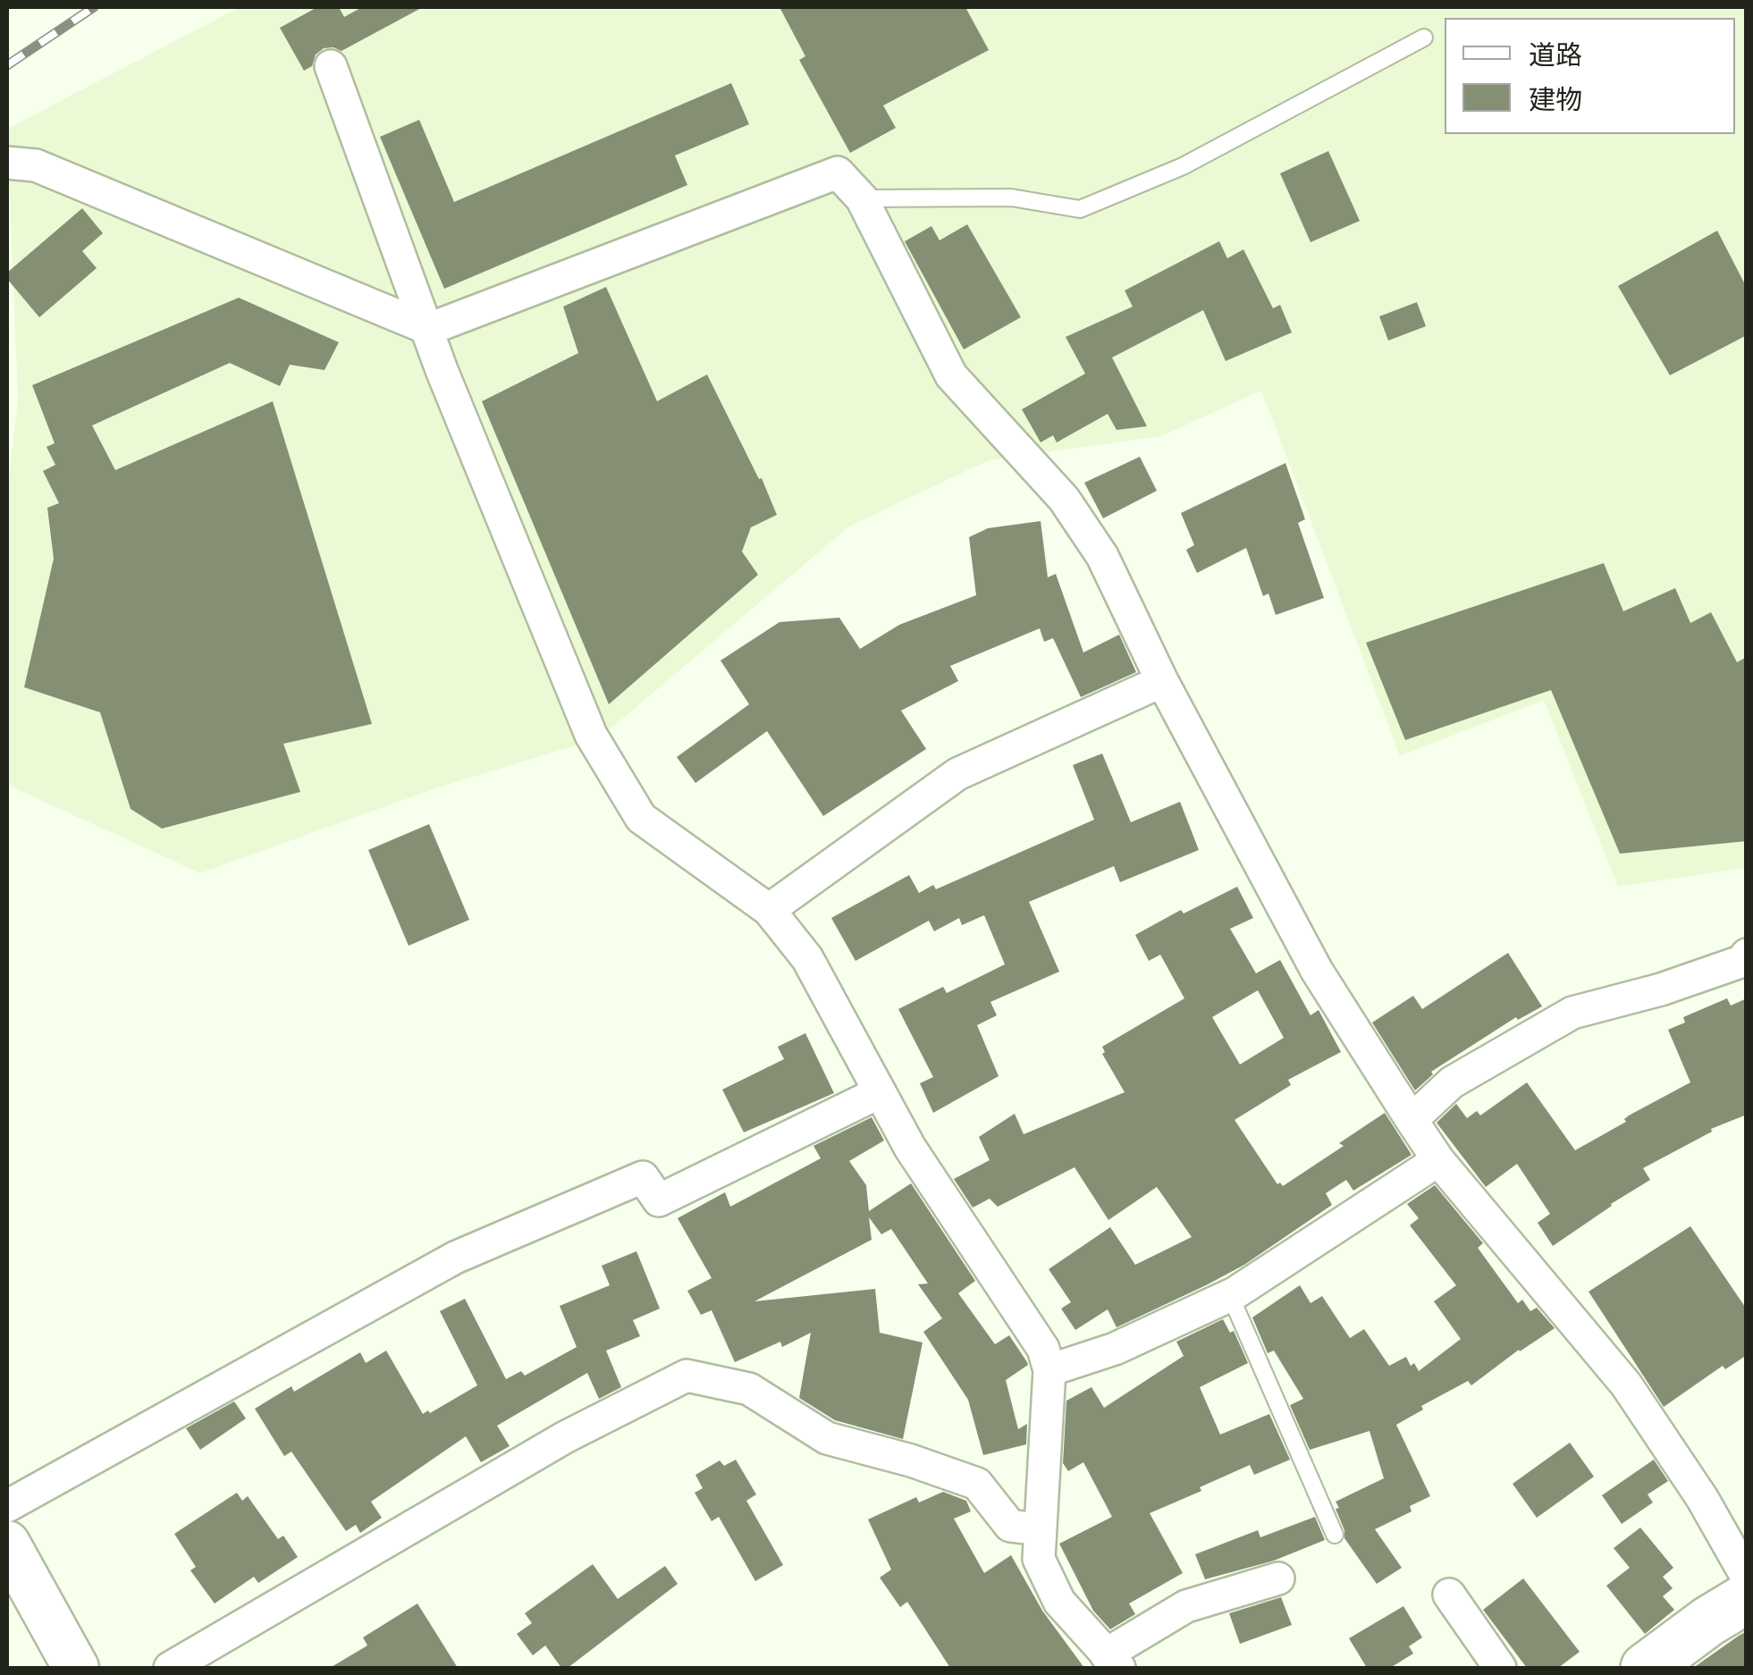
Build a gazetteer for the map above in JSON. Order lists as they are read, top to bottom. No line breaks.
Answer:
{"legend":["道路","建物"]}
